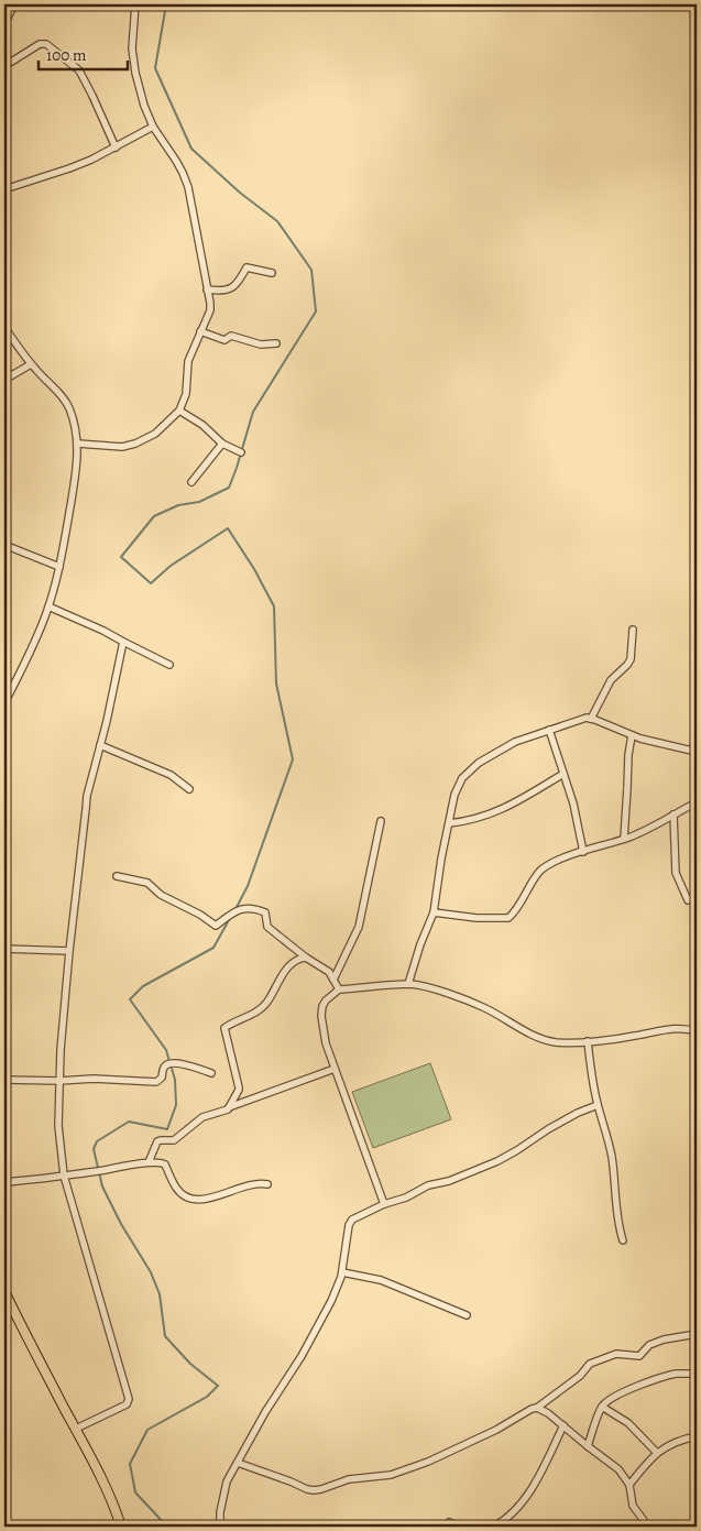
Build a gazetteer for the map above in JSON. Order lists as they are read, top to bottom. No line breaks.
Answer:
{"scale_bar":"100 m"}
